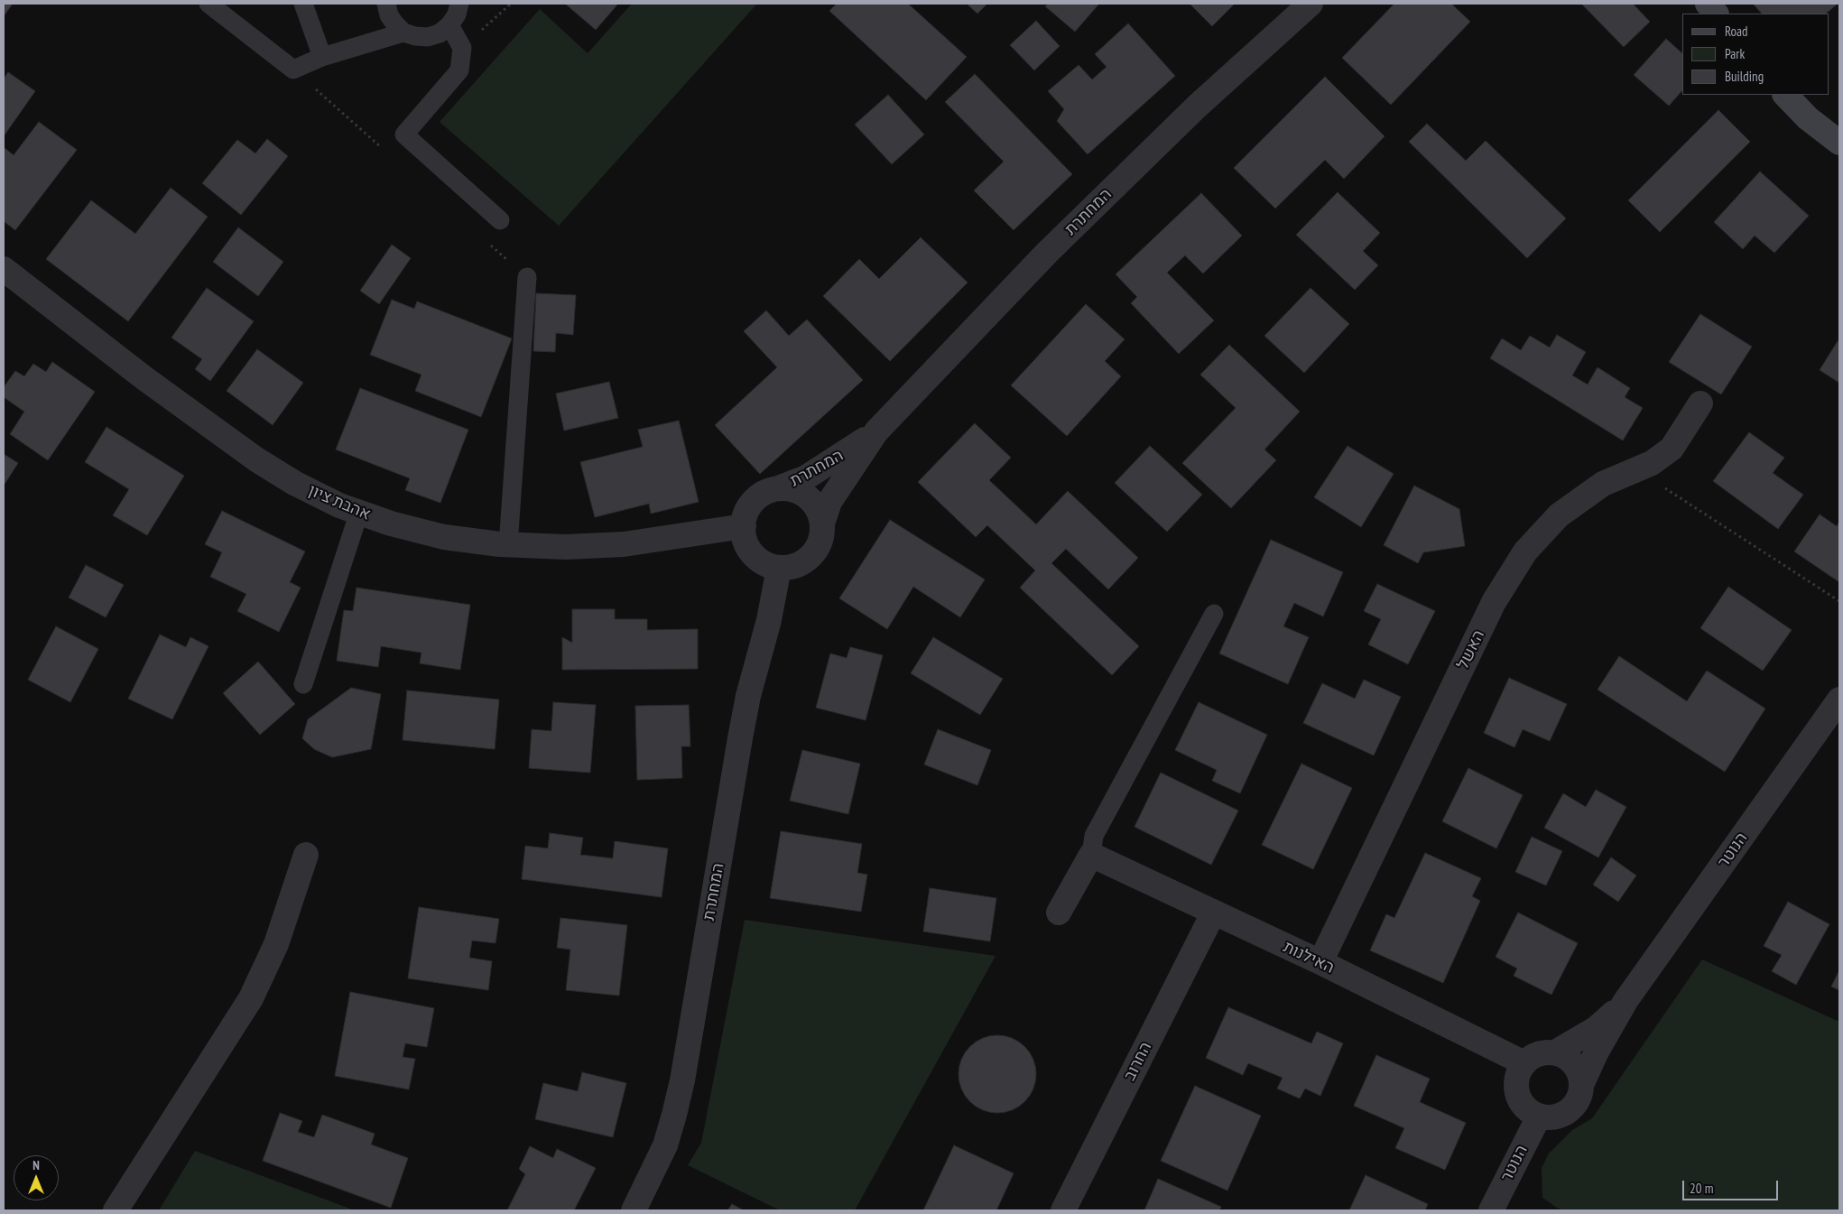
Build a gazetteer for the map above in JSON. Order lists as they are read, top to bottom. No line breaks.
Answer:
{"streets":{"street":["המחתרת","אהבת ציון","האשל","הנוטר","האילנות","החרוב"]},"crossings":[["המחתרת","אהבת ציון"],["האשל","האילנות"],["הנוטר","האילנות"],["האילנות","החרוב"]],"legend":["Road","Park","Building"],"scale_bar":"20 m","north":"top"}
